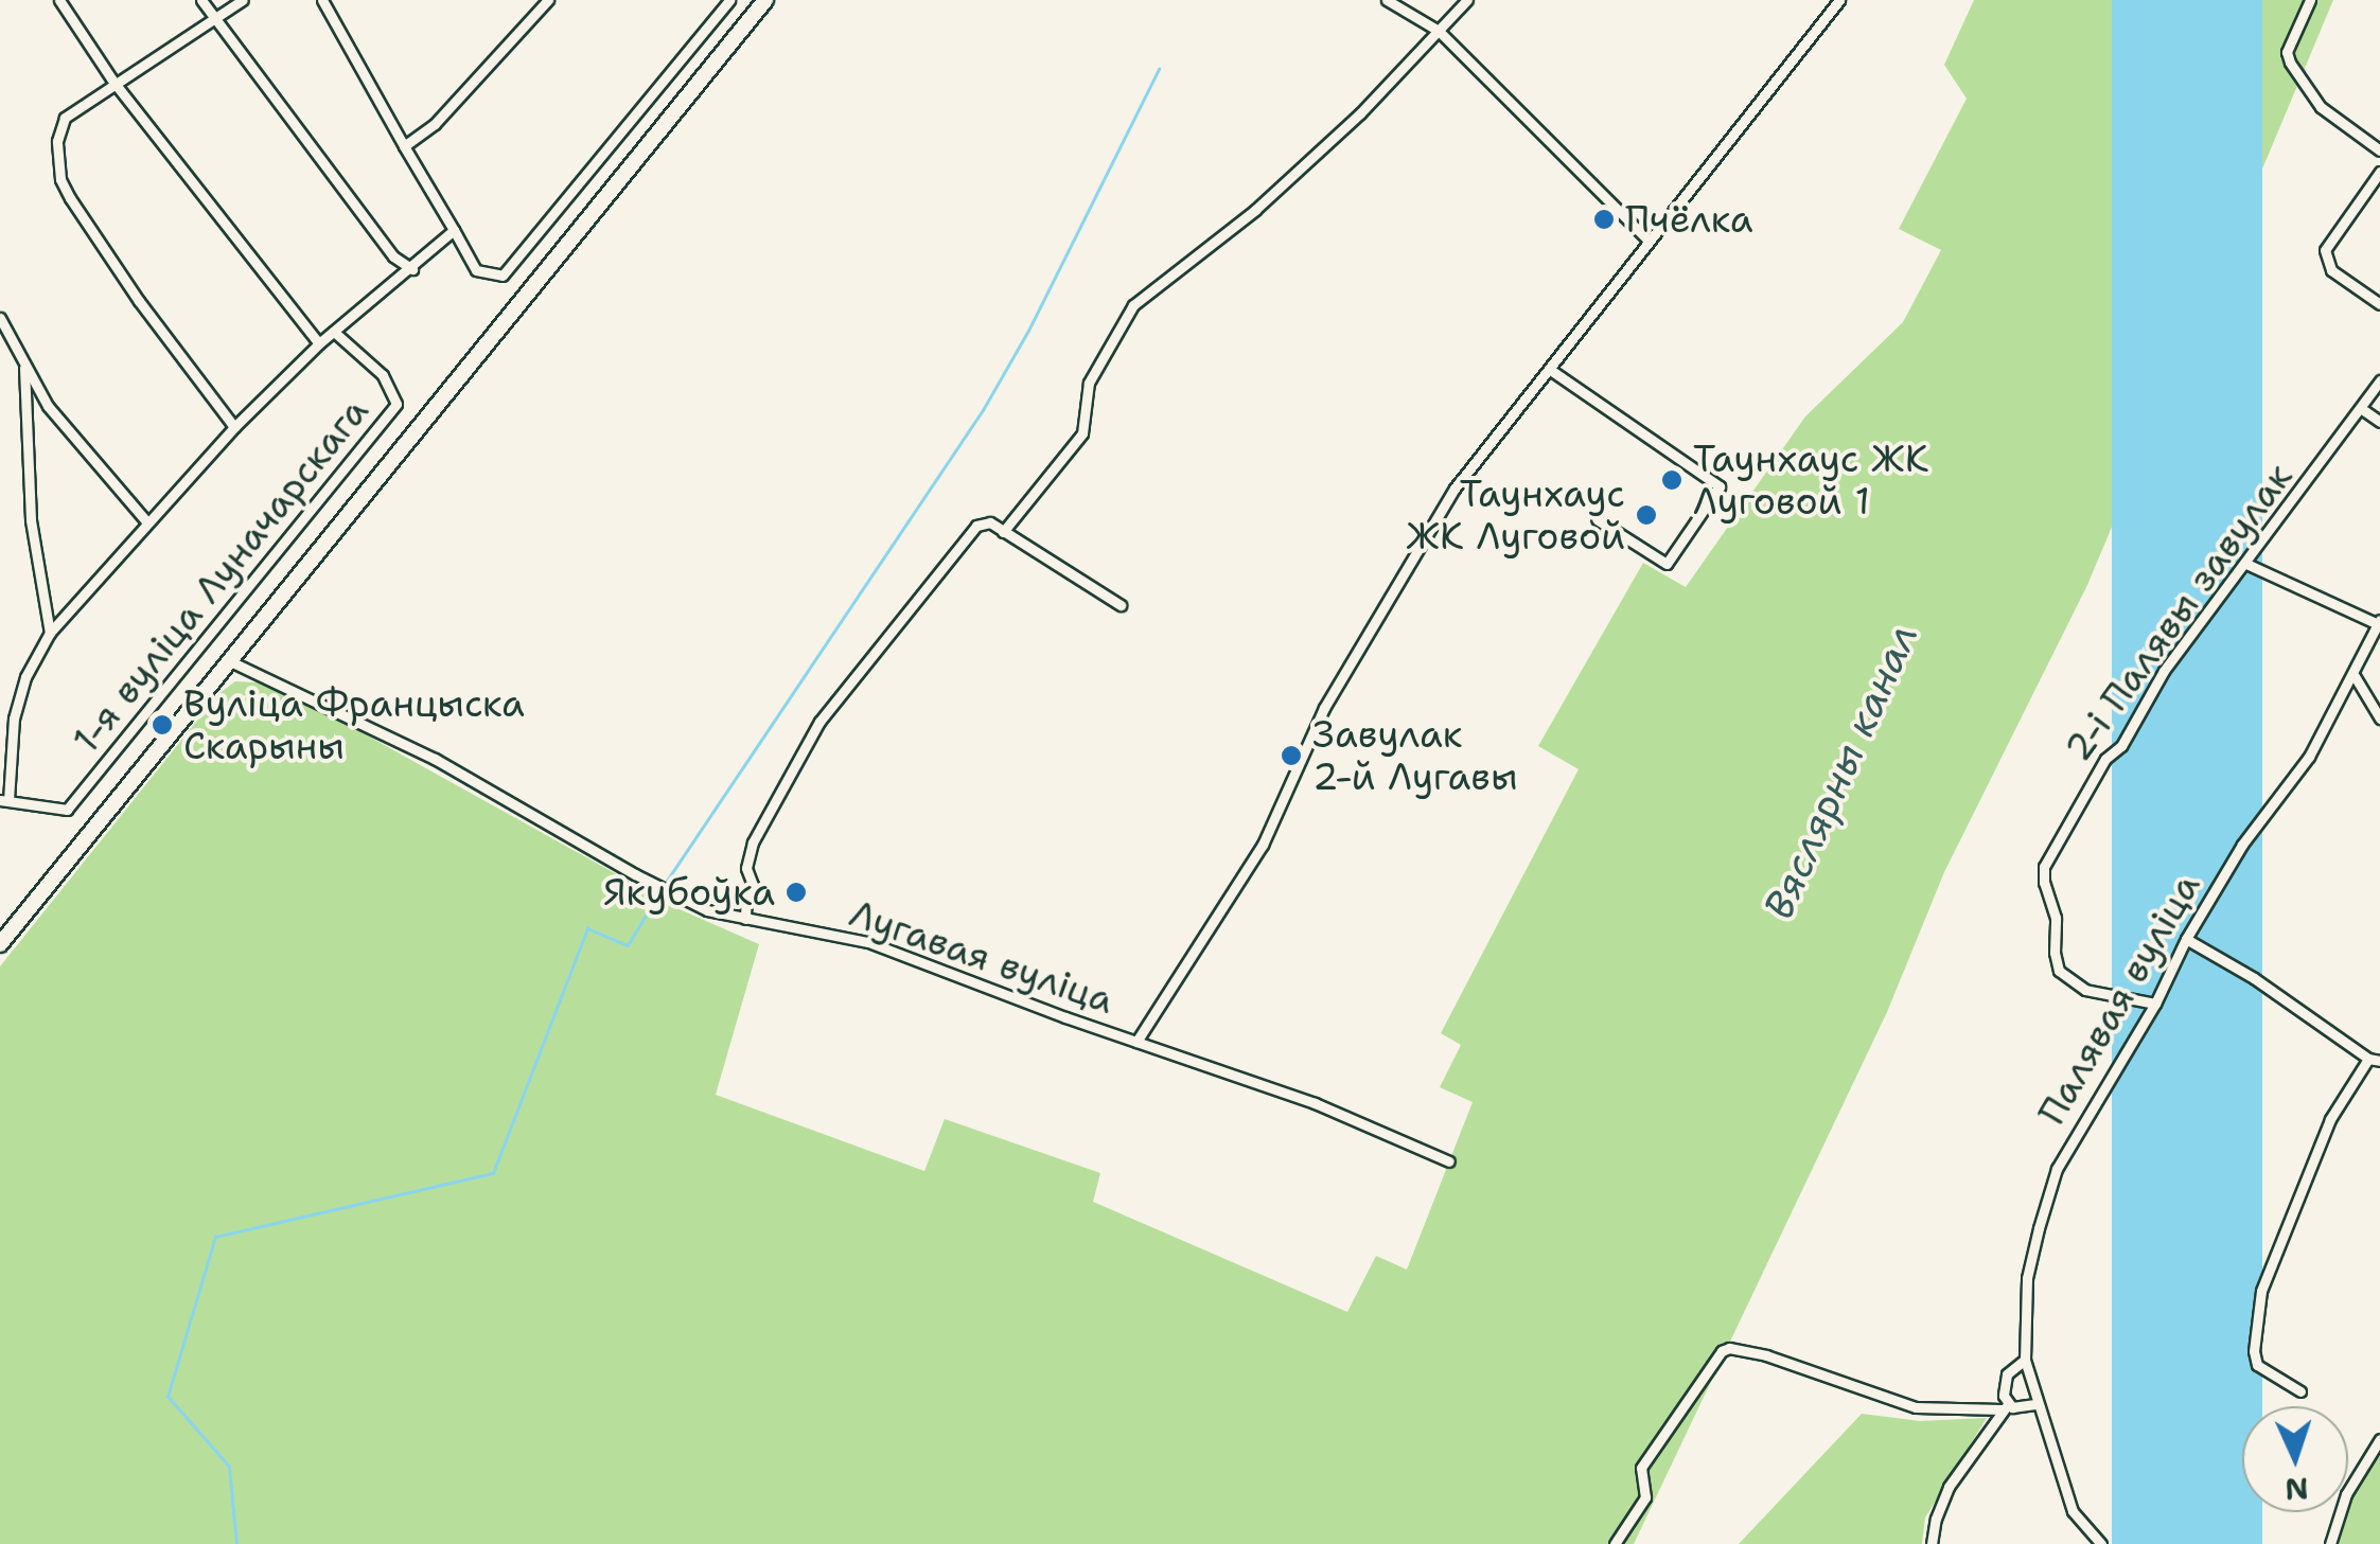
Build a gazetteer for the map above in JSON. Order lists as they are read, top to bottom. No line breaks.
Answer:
{"streets":{"street":["1-я вуліца Луначарскага","2-і Палявы завулак","Лугавая вуліца","Палявая вуліца"]},"crossings":[["2-і Палявы завулак","Палявая вуліца"]],"water":["Вяслярны канал"],"places":["Пчёлка","Таунхаус ЖК Луговой 1","Таунхаус ЖК Луговой","Вуліца Францыска Скарыны","Завулак 2-й Лугавы","Якубоўка"],"north":"bottom"}
